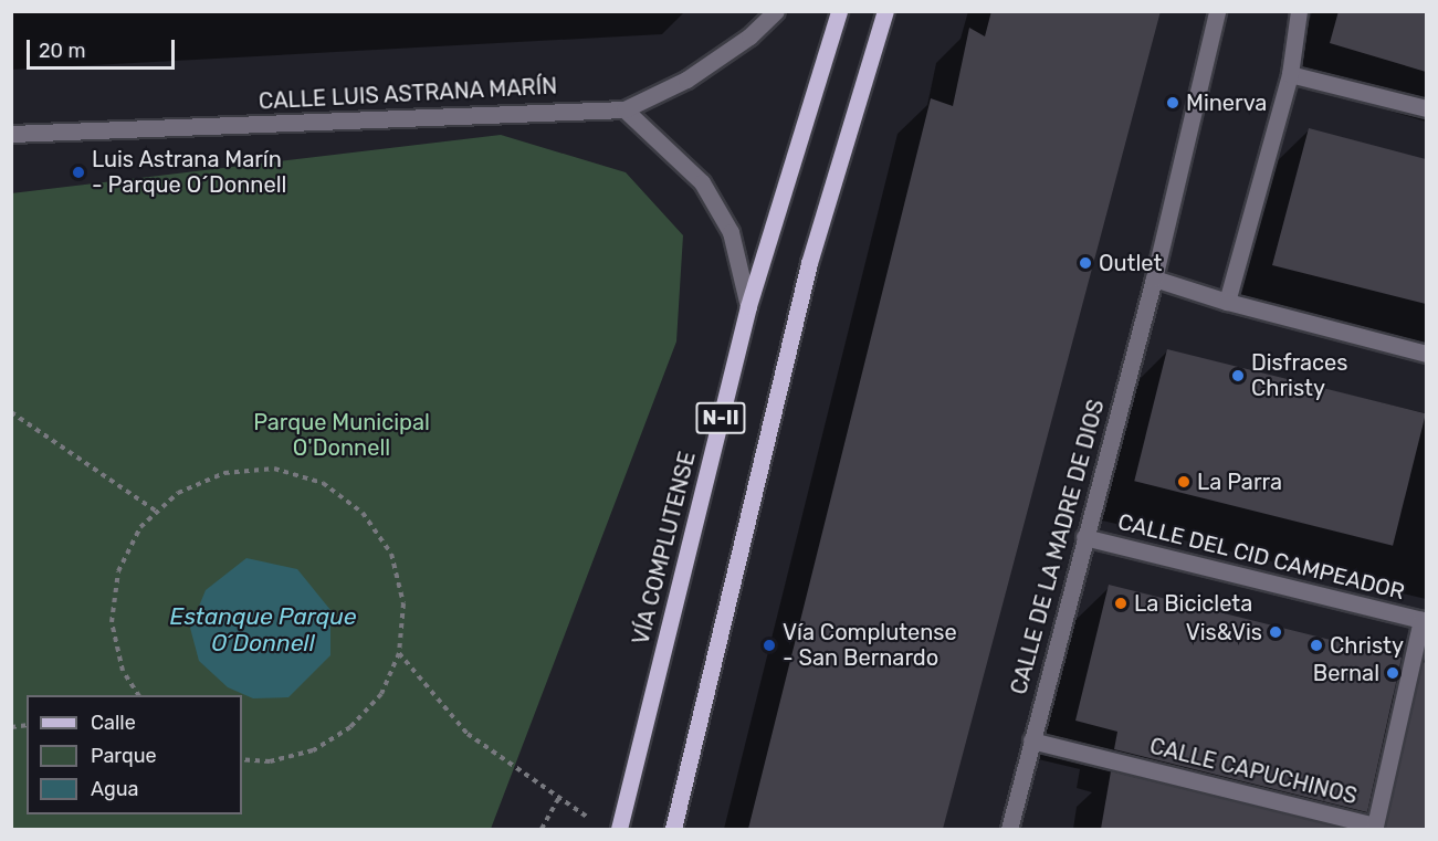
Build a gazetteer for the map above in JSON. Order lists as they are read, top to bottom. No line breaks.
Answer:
{"streets":{"main road":["N-II","VÍA COMPLUTENSE"],"street":["CALLE LUIS ASTRANA MARÍN","CALLE DE LA MADRE DE DIOS","CALLE DEL CID CAMPEADOR","CALLE CAPUCHINOS"]},"crossings":[["CALLE DE LA MADRE DE DIOS","CALLE DEL CID CAMPEADOR"],["CALLE DE LA MADRE DE DIOS","CALLE CAPUCHINOS"],["CALLE DEL CID CAMPEADOR","CALLE CAPUCHINOS"]],"water":["Estanque Parque O´Donnell"],"parks":["Parque Municipal O'Donnell"],"places":["Minerva","Luis Astrana Marín - Parque O´Donnell","Outlet","Disfraces Christy","La Parra","La Bicicleta","Vis&Vis","Vía Complutense - San Bernardo","Christy","Bernal"],"legend":["Calle","Parque","Agua"],"scale_bar":"20 m"}
